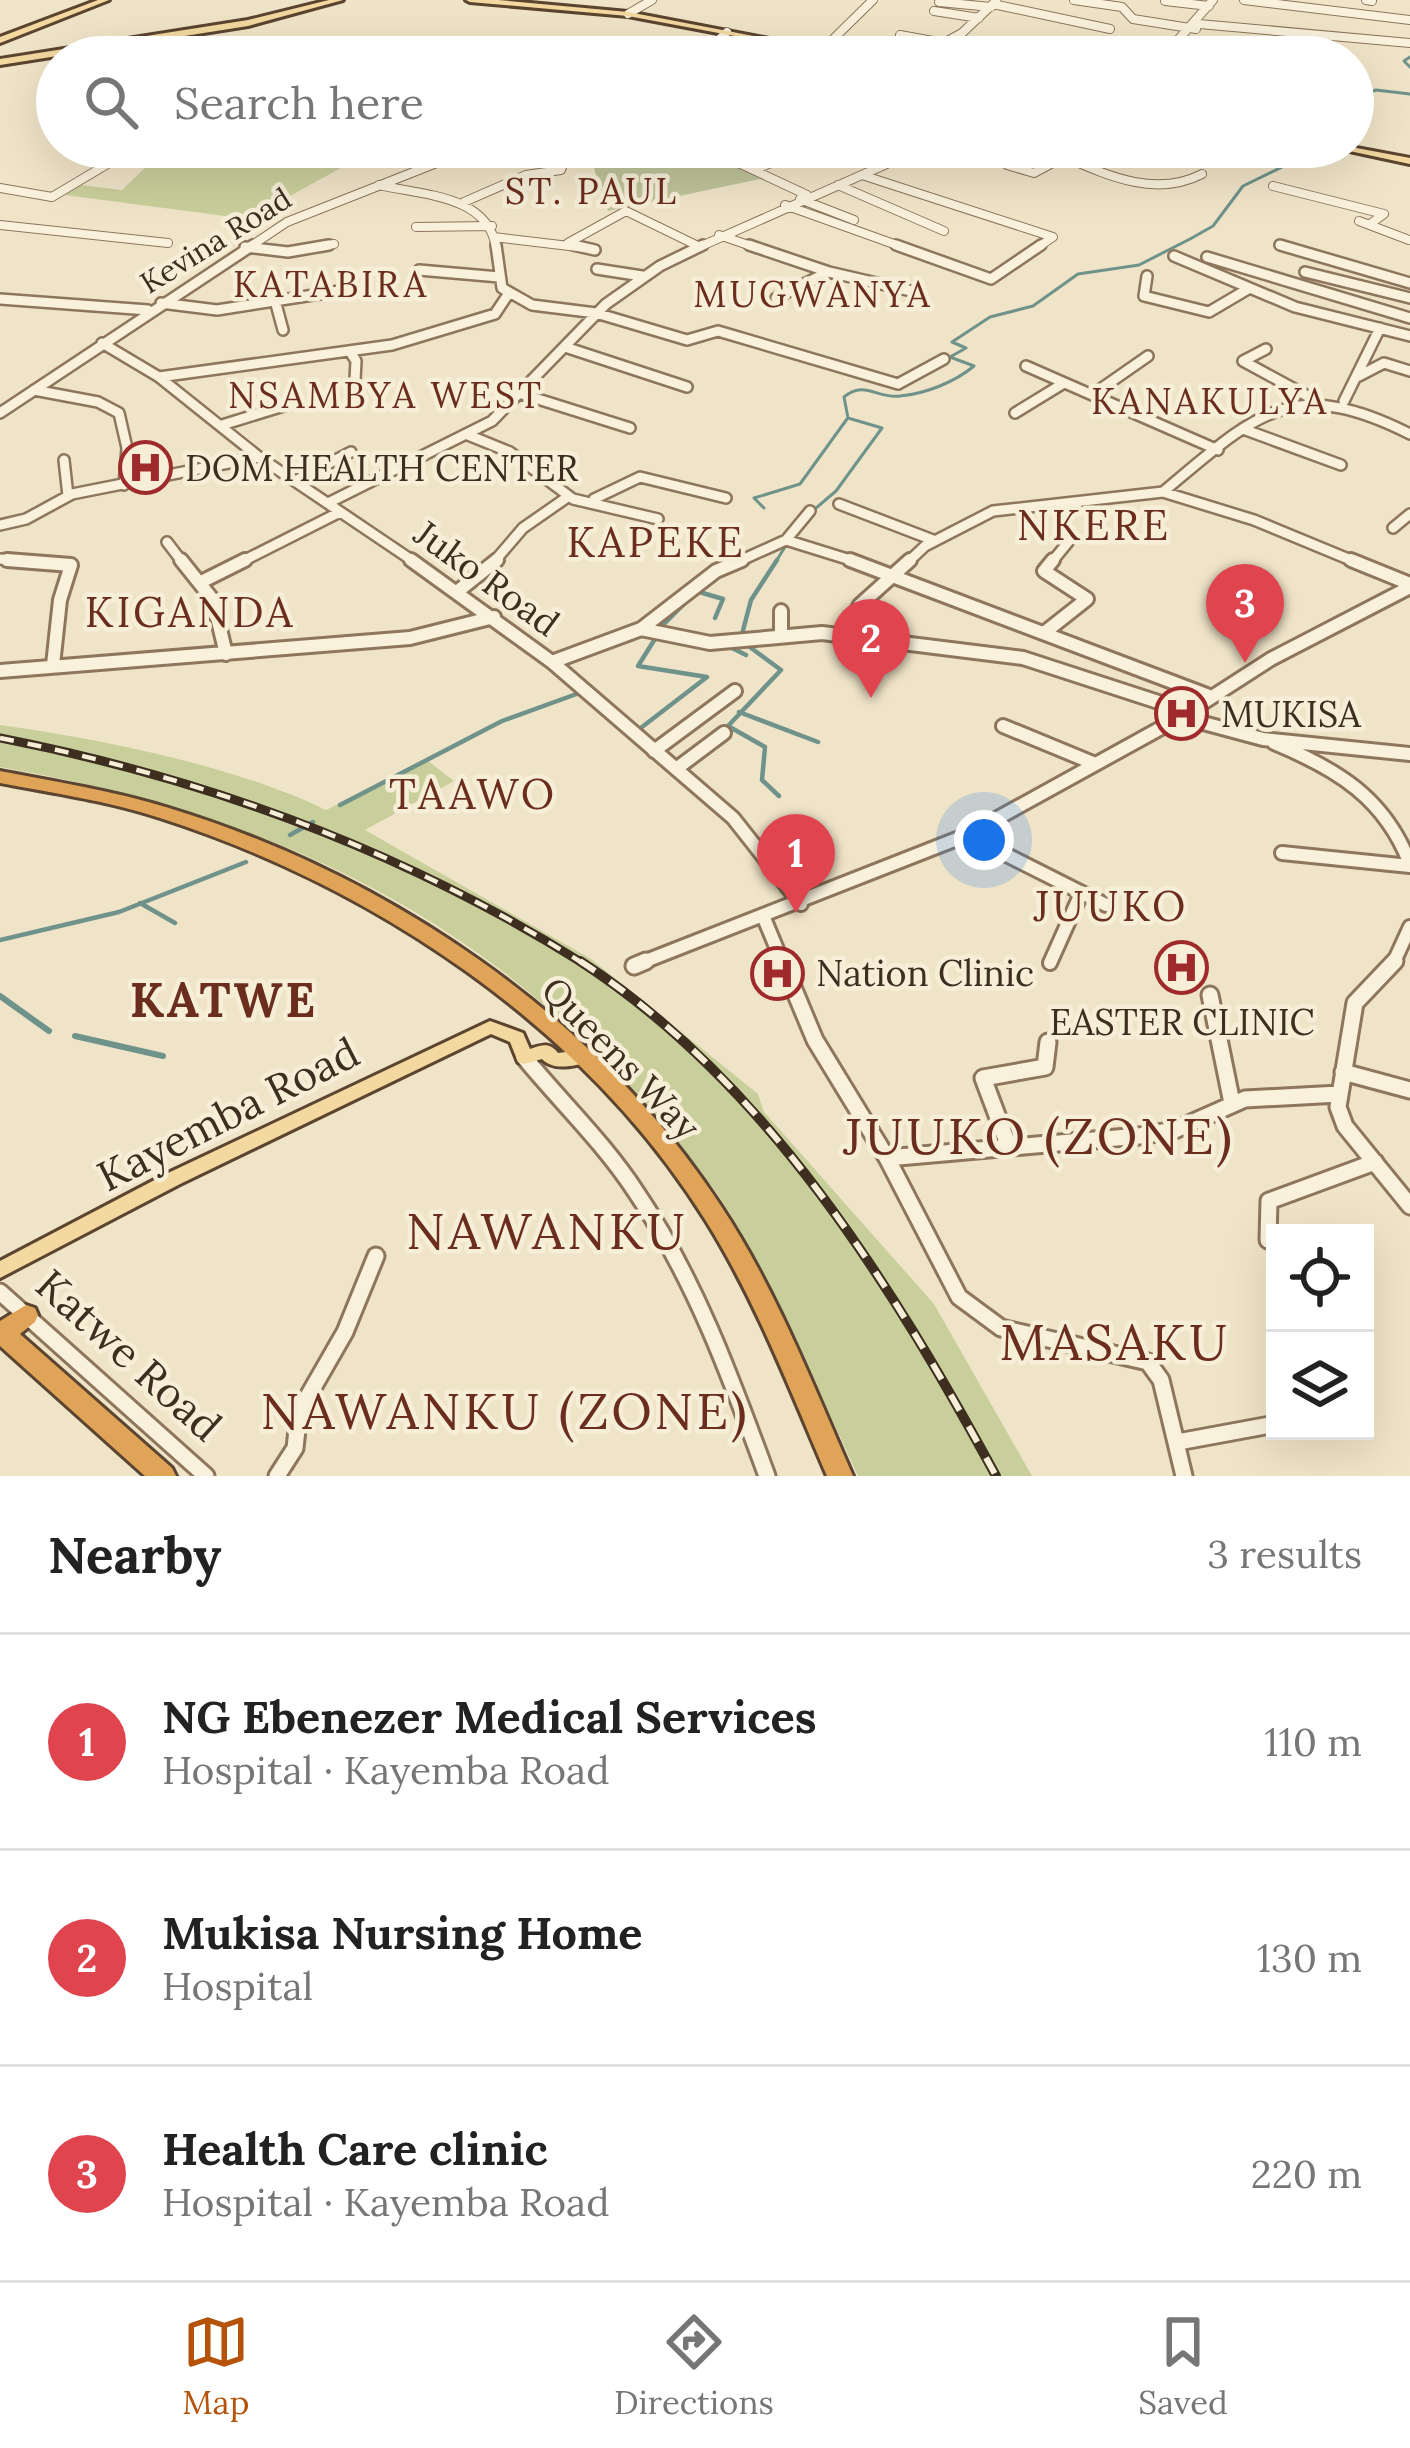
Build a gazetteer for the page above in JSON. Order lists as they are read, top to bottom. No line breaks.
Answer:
{"streets":{"highway":["Queens Way","Katwe Road"],"main road":["Kayemba Road"],"street":["Kevina Road","Juko Road"]},"crossings":[["Kevina Road","Juko Road"]],"districts":["ST. PAUL","KATABIRA","MUGWANYA","NSAMBYA WEST","KANAKULYA","NKERE","KAPEKE","KIGANDA","TAAWO","JUUKO","KATWE","JUUKO (ZONE)","NAWANKU","MASAKU","NAWANKU (ZONE)"],"places":{"hospital":["DOM HEALTH CENTER","MUKISA","EASTER CLINIC","Nation Clinic"]},"page":{"search":"Search here","pins":["3","2","1"],"heading":["Nearby","3 results"],"list":[{"mark":"1","name":"NG Ebenezer Medical Services","note":"Hospital · Kayemba Road","value":"110 m"},{"mark":"2","name":"Mukisa Nursing Home","note":"Hospital","value":"130 m"},{"mark":"3","name":"Health Care clinic","note":"Hospital · Kayemba Road","value":"220 m"}],"nav":["Map","Directions","Saved"]}}
